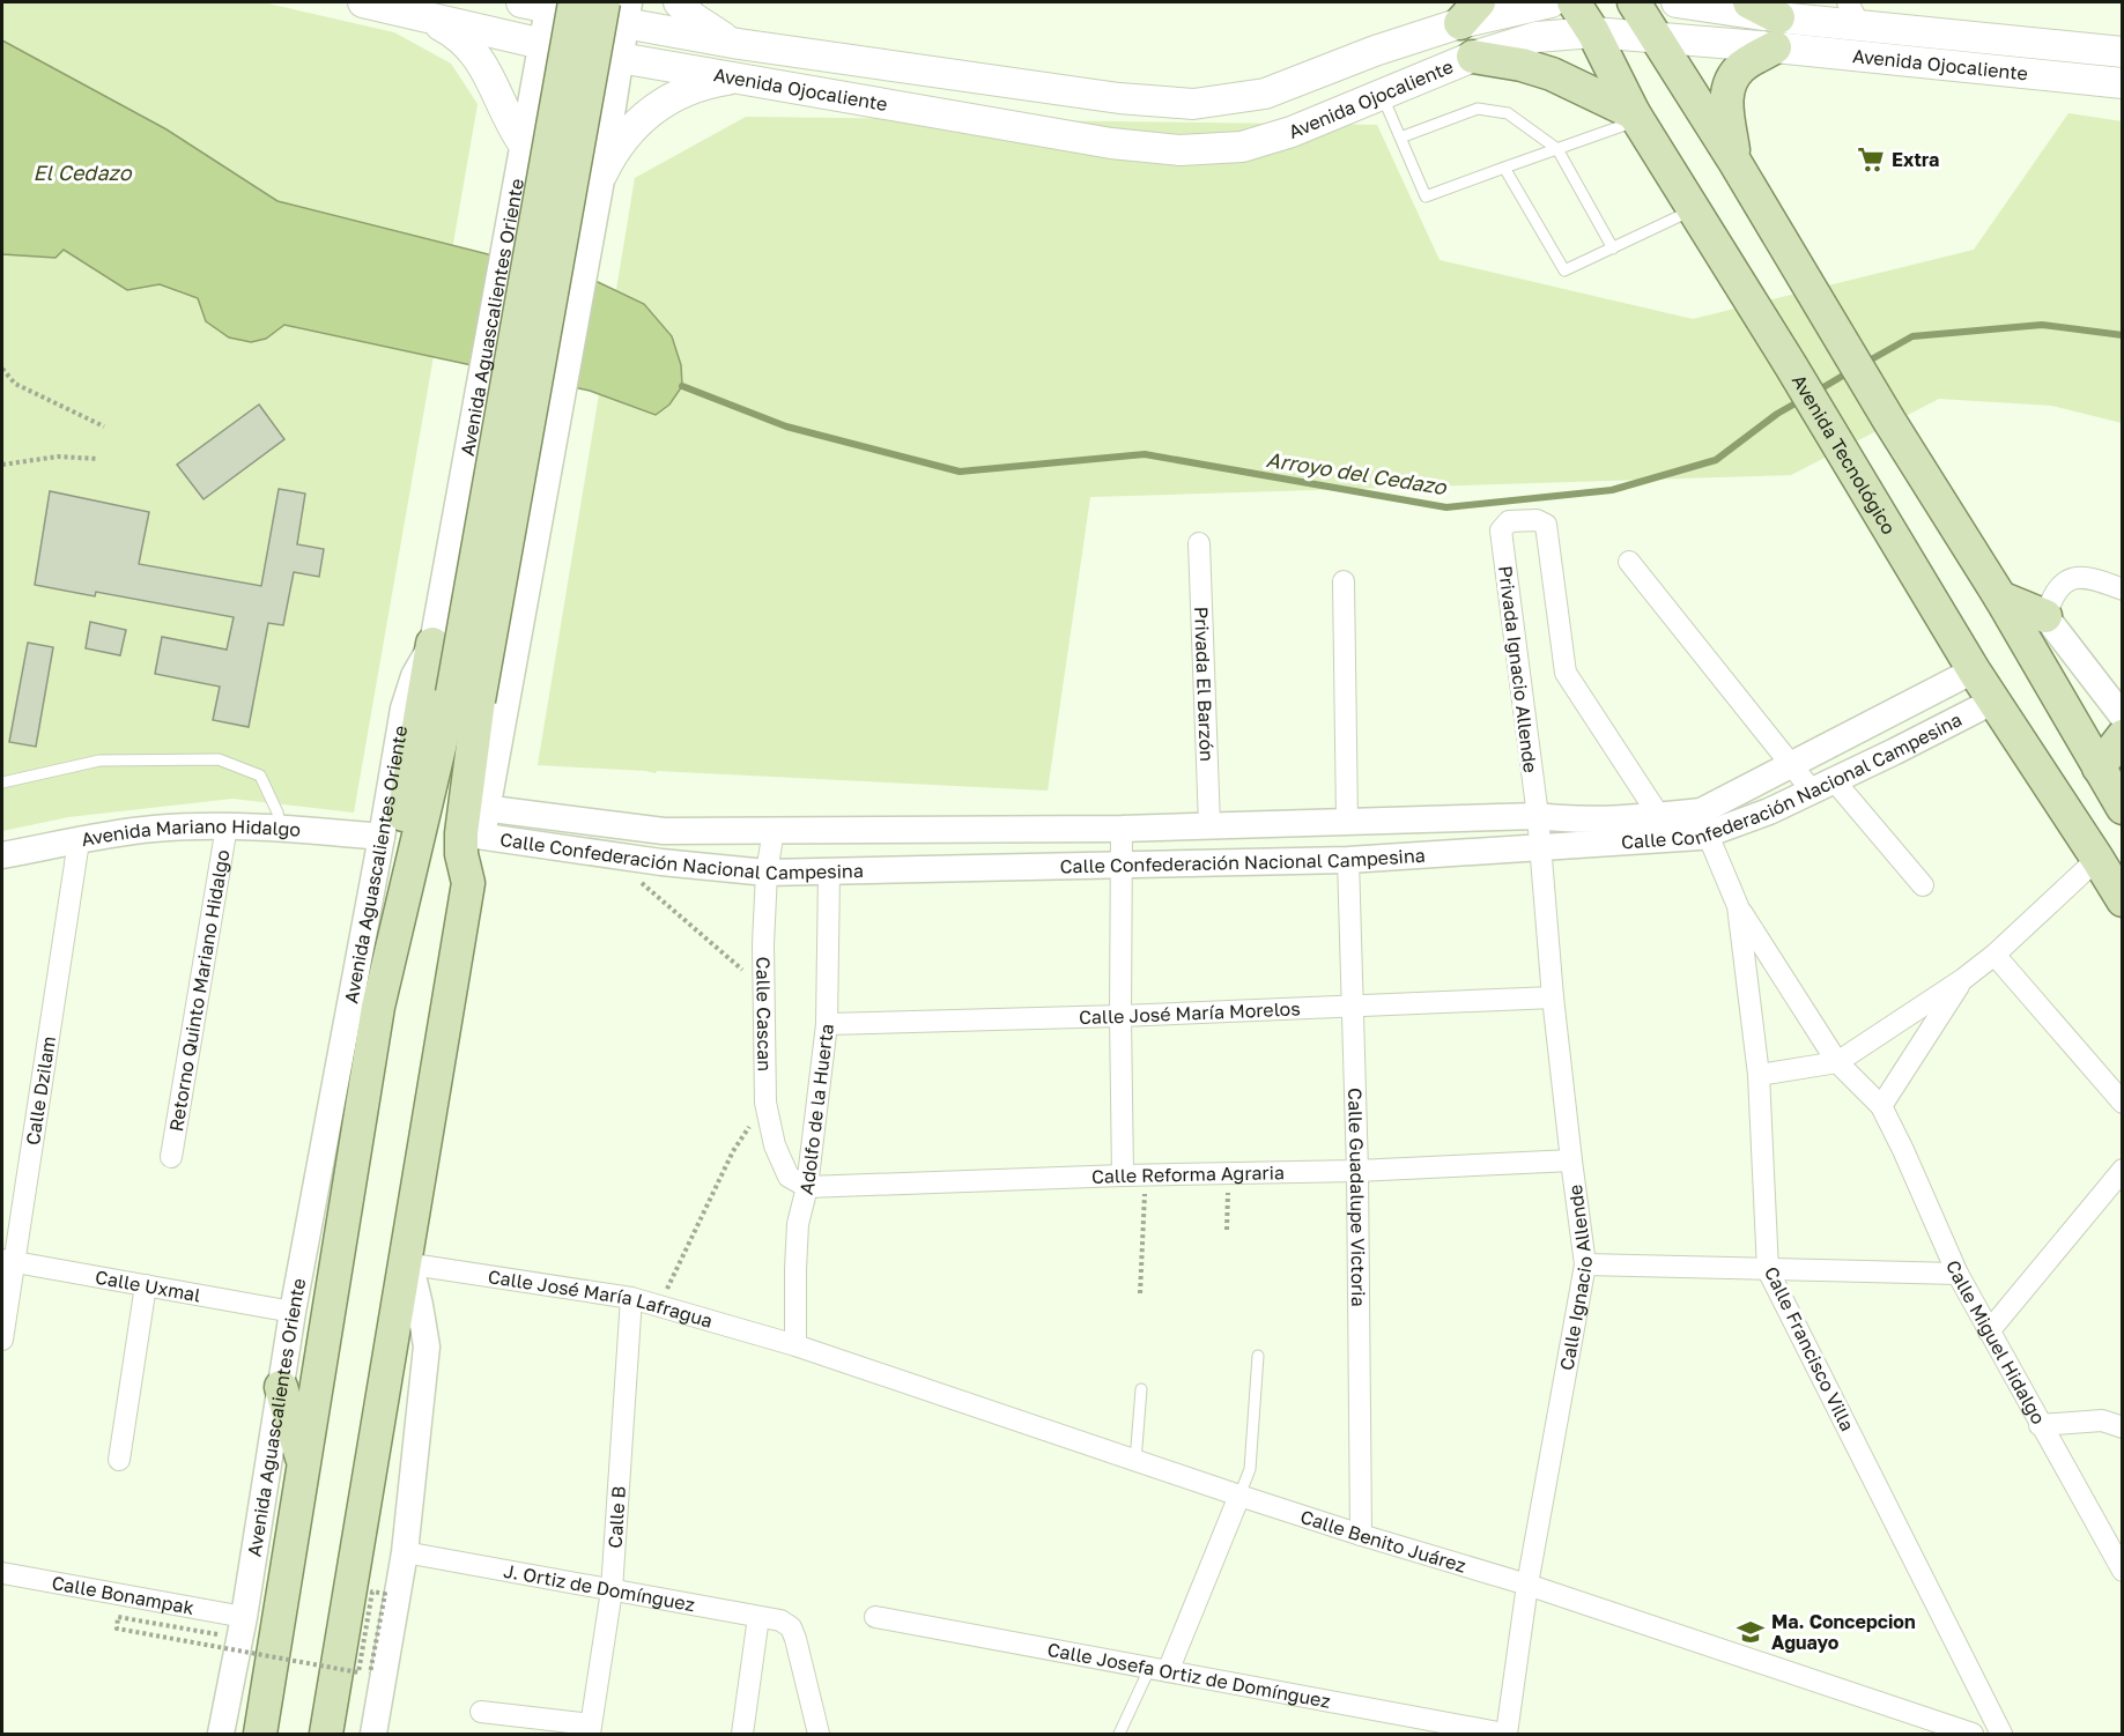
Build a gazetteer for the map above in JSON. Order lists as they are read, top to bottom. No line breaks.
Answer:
{"streets":{"main road":["Avenida Ojocaliente","Avenida Aguascalientes Oriente","Avenida Tecnológico"],"street":["Privada Ignacio Allende","Privada El Barzón","Calle Confederación Nacional Campesina","Avenida Mariano Hidalgo","Retorno Quinto Mariano Hidalgo","Calle José María Morelos","Calle Cascan","Calle Dzilam","Adolfo de la Huerta","Calle Reforma Agraria","Calle Guadalupe Victoria","Calle Ignacio Allende","Calle Uxmal","Calle José María Lafragua","Calle Miguel Hidalgo","Calle Francisco Villa","Calle B","Calle Benito Juárez","J. Ortiz de Domínguez","Calle Bonampak","Calle Josefa Ortiz de Domínguez"]},"crossings":[["Avenida Ojocaliente","Avenida Aguascalientes Oriente"],["Avenida Ojocaliente","Avenida Tecnológico"],["Avenida Aguascalientes Oriente","Calle Confederación Nacional Campesina"],["Avenida Aguascalientes Oriente","Avenida Mariano Hidalgo"],["Avenida Aguascalientes Oriente","Calle Uxmal"],["Avenida Aguascalientes Oriente","Calle José María Lafragua"],["Avenida Aguascalientes Oriente","Calle Bonampak"],["Avenida Tecnológico","Calle Confederación Nacional Campesina"],["Privada Ignacio Allende","Calle Confederación Nacional Campesina"],["Privada Ignacio Allende","Calle Ignacio Allende"],["Privada El Barzón","Calle Confederación Nacional Campesina"],["Calle Confederación Nacional Campesina","Calle Cascan"],["Calle Confederación Nacional Campesina","Adolfo de la Huerta"],["Calle Confederación Nacional Campesina","Calle Guadalupe Victoria"],["Calle Confederación Nacional Campesina","Calle Ignacio Allende"],["Calle Confederación Nacional Campesina","Calle Francisco Villa"],["Avenida Mariano Hidalgo","Retorno Quinto Mariano Hidalgo"],["Avenida Mariano Hidalgo","Calle Dzilam"],["Calle José María Morelos","Adolfo de la Huerta"],["Calle José María Morelos","Calle Guadalupe Victoria"],["Calle José María Morelos","Calle Ignacio Allende"],["Calle Cascan","Adolfo de la Huerta"],["Calle Cascan","Calle Reforma Agraria"],["Calle Dzilam","Calle Uxmal"],["Adolfo de la Huerta","Calle Reforma Agraria"],["Adolfo de la Huerta","Calle José María Lafragua"],["Adolfo de la Huerta","Calle Benito Juárez"],["Calle Reforma Agraria","Calle Guadalupe Victoria"],["Calle Reforma Agraria","Calle Ignacio Allende"],["Calle Guadalupe Victoria","Calle Benito Juárez"],["Calle Ignacio Allende","Calle Benito Juárez"],["Calle Ignacio Allende","Calle Josefa Ortiz de Domínguez"],["Calle José María Lafragua","Calle B"],["Calle José María Lafragua","Calle Benito Juárez"],["Calle Miguel Hidalgo","Calle Francisco Villa"],["Calle B","J. Ortiz de Domínguez"]],"water":["El Cedazo","Arroyo del Cedazo"],"places":{"supermarket":["Extra"],"school or university":["Ma. Concepcion Aguayo"]}}
